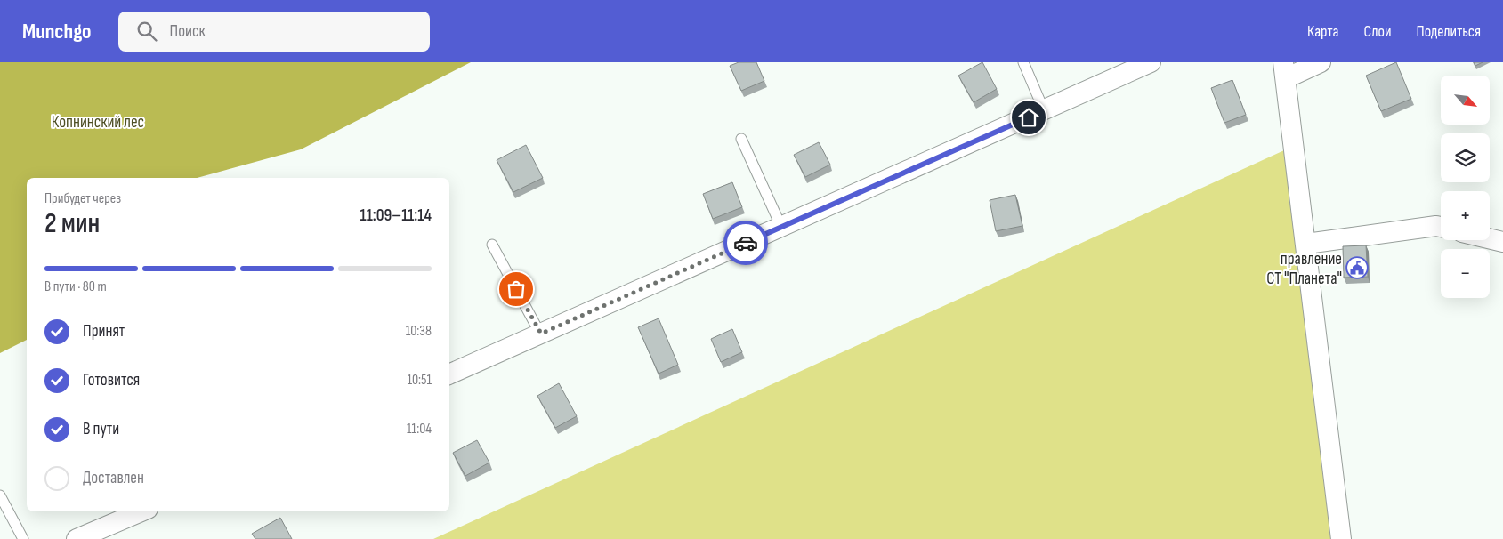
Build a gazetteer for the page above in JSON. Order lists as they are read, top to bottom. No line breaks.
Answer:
{"parks":["Копнинский лес"],"places":{"public building":["правление СТ \"Планета\""]},"north":"bottom right","page":{"header":"Munchgo","search":"Поиск","nav":["Карта","Слои","Поделиться"],"map_buttons":["+","−"],"heading":["2 мин","Прибудет через","11:09–11:14"],"bar":"В пути · 80 m","list":[["Принят","10:38"],["Готовится","10:51"],["В пути","11:04"],"Доставлен"]}}
